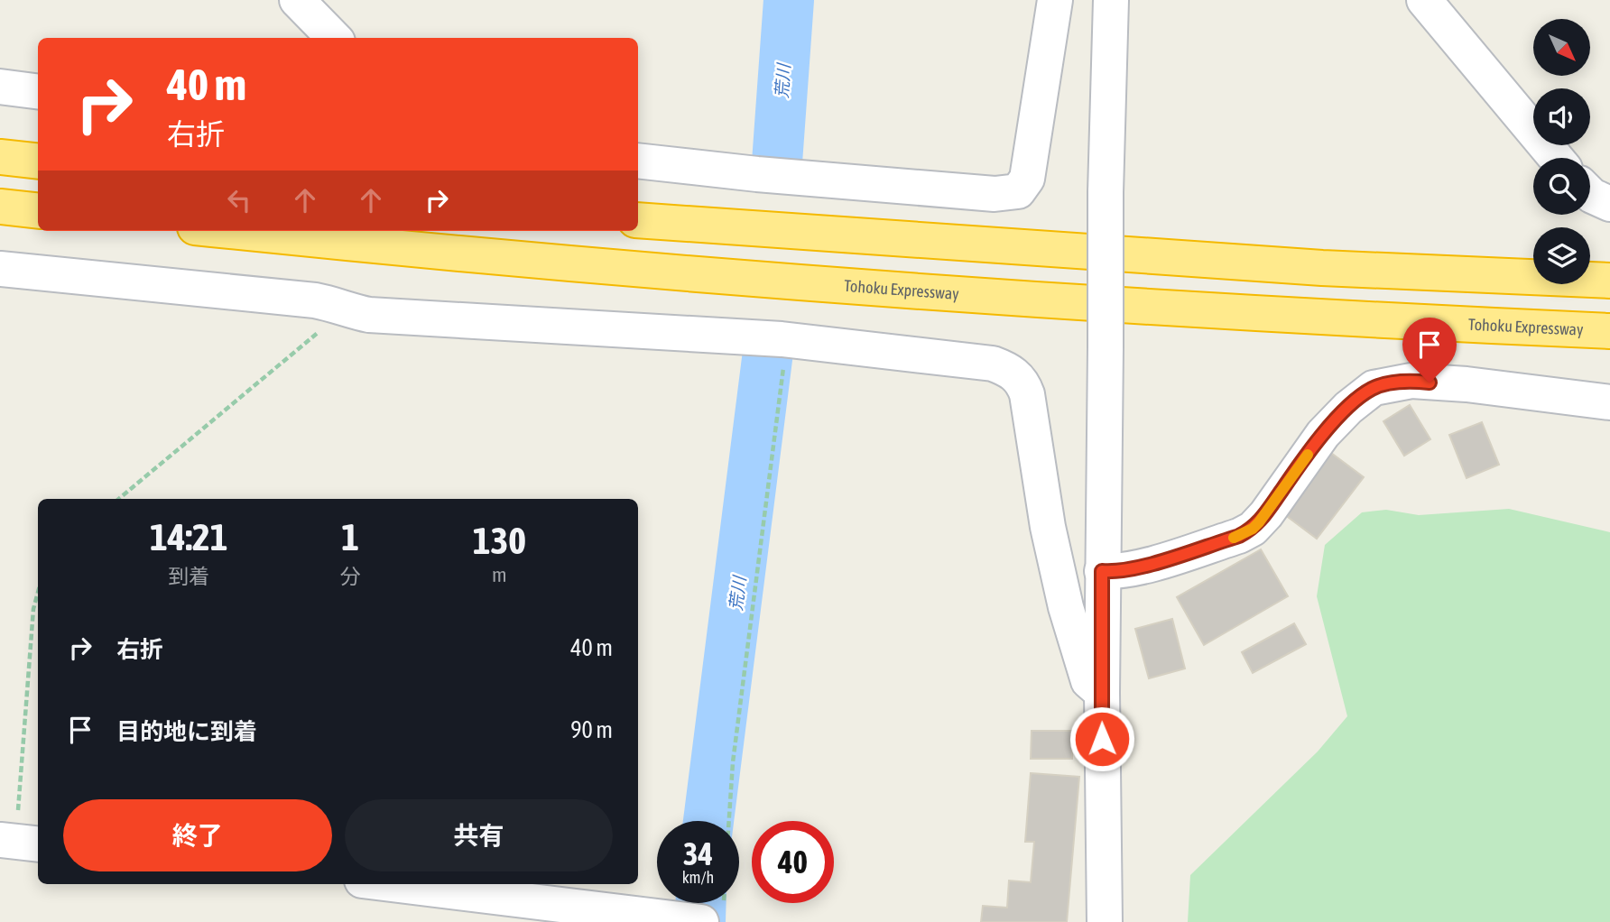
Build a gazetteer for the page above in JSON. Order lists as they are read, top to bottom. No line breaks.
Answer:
{"streets":{"highway":["Tohoku Expressway"]},"water":["荒川"],"north":"bottom right","page":{"turn":["40 m","右折"],"eta":["14:21","到着","1","分","130","m"],"list":[{"name":"右折","value":"40 m"},{"name":"目的地に到着","value":"90 m"}],"buttons":["終了","共有"],"speed":"34 km/h","limit":"40"}}
